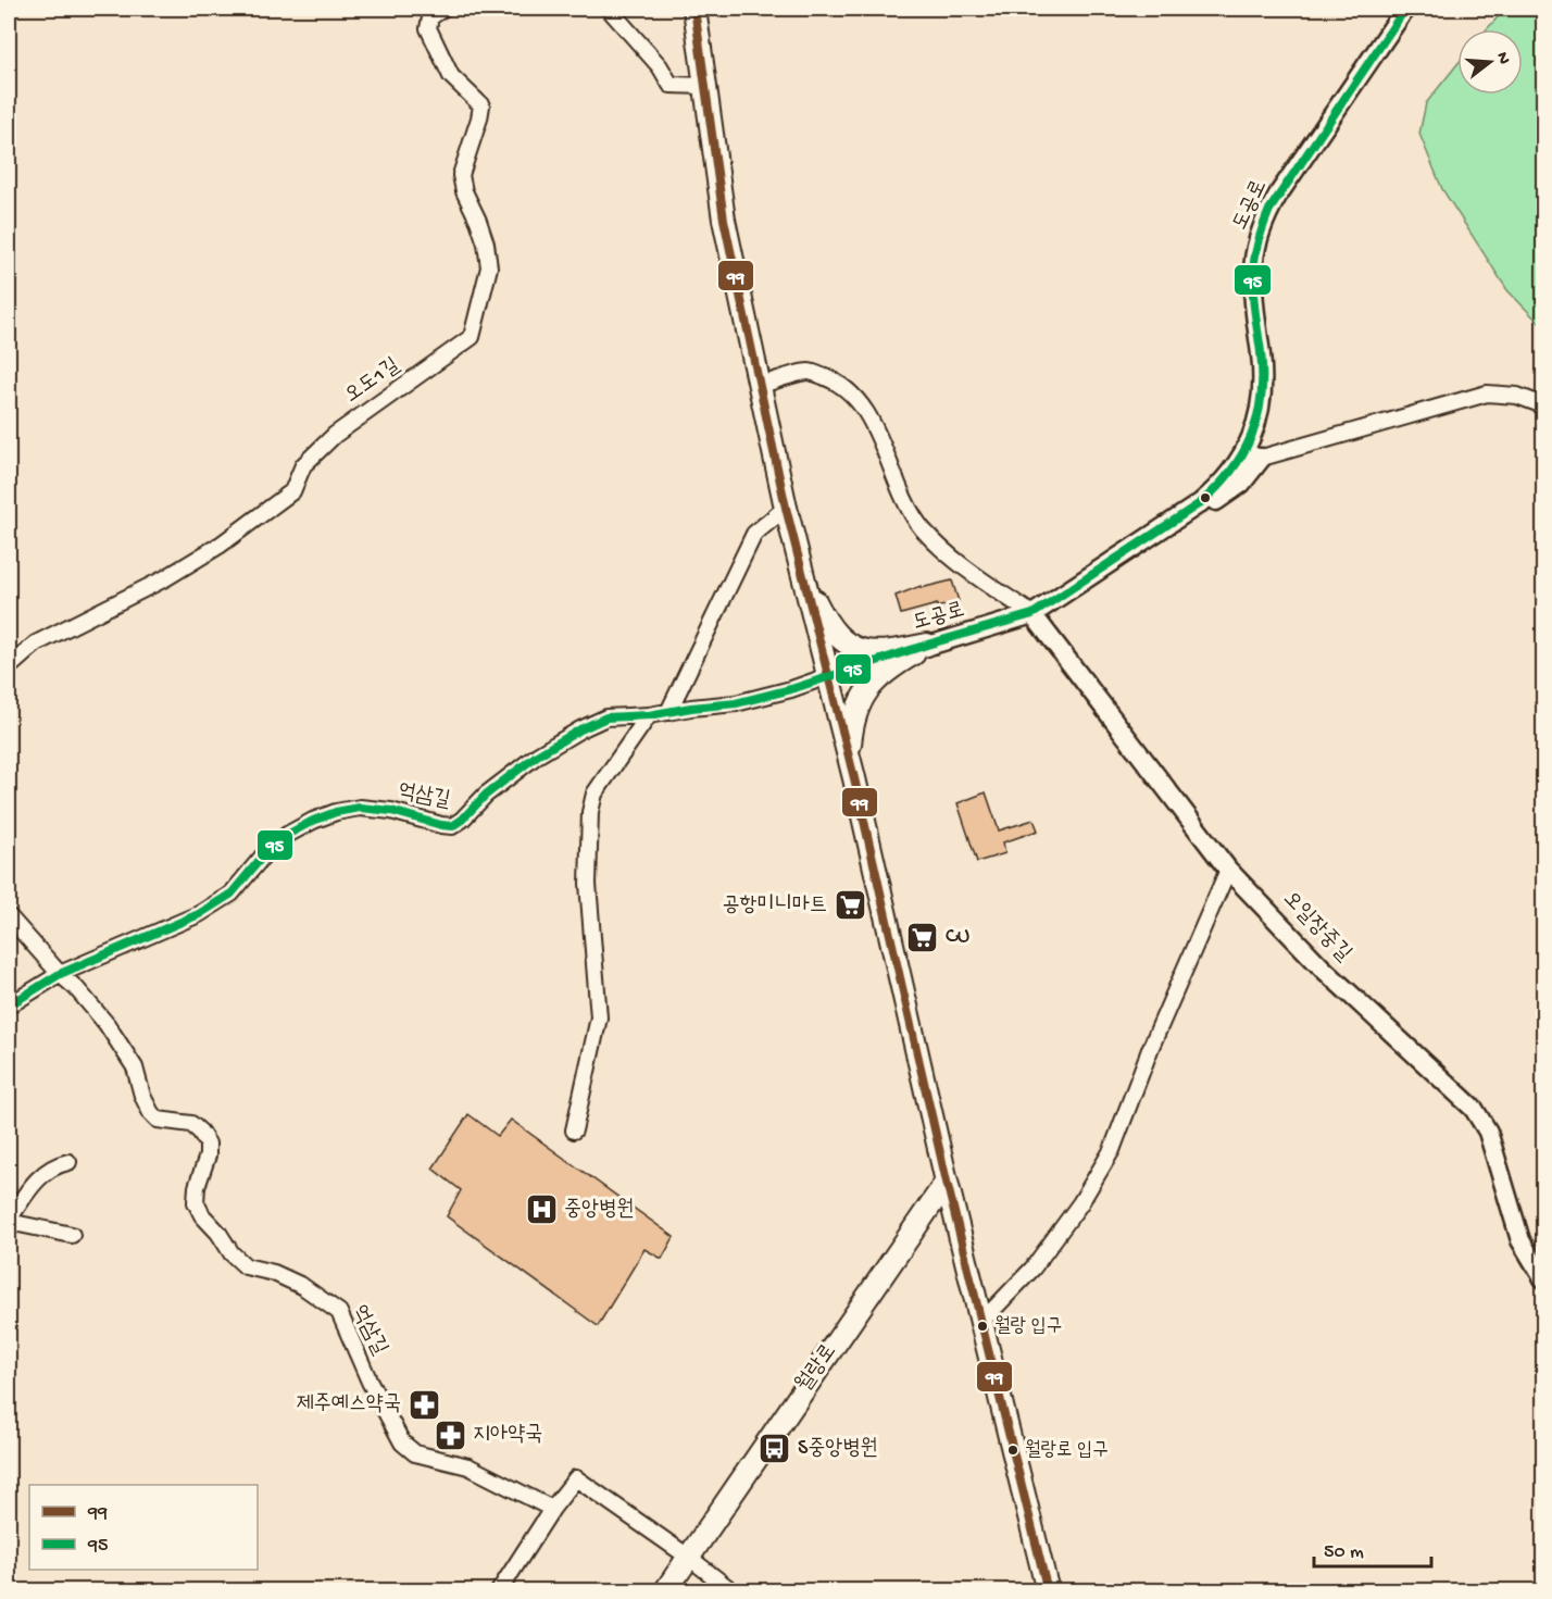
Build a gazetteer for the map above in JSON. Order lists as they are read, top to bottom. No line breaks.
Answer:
{"streets":{"main road":["월랑로"],"street":["도공로","오도1길","억삼길","오일장중길"]},"crossings":[["도공로","억삼길"],["도공로","오일장중길"]],"places":{"supermarket":["공항미니마트","CU"],"hospital":["중앙병원"],"other":["월랑 입구","월랑로 입구"],"pharmacy":["제주예스약국","지아약국"],"bus stop":["S중앙병원"]},"lines":["transit line 99","transit line 95"],"legend":["99","95"],"scale_bar":"50 m","north":"right"}
